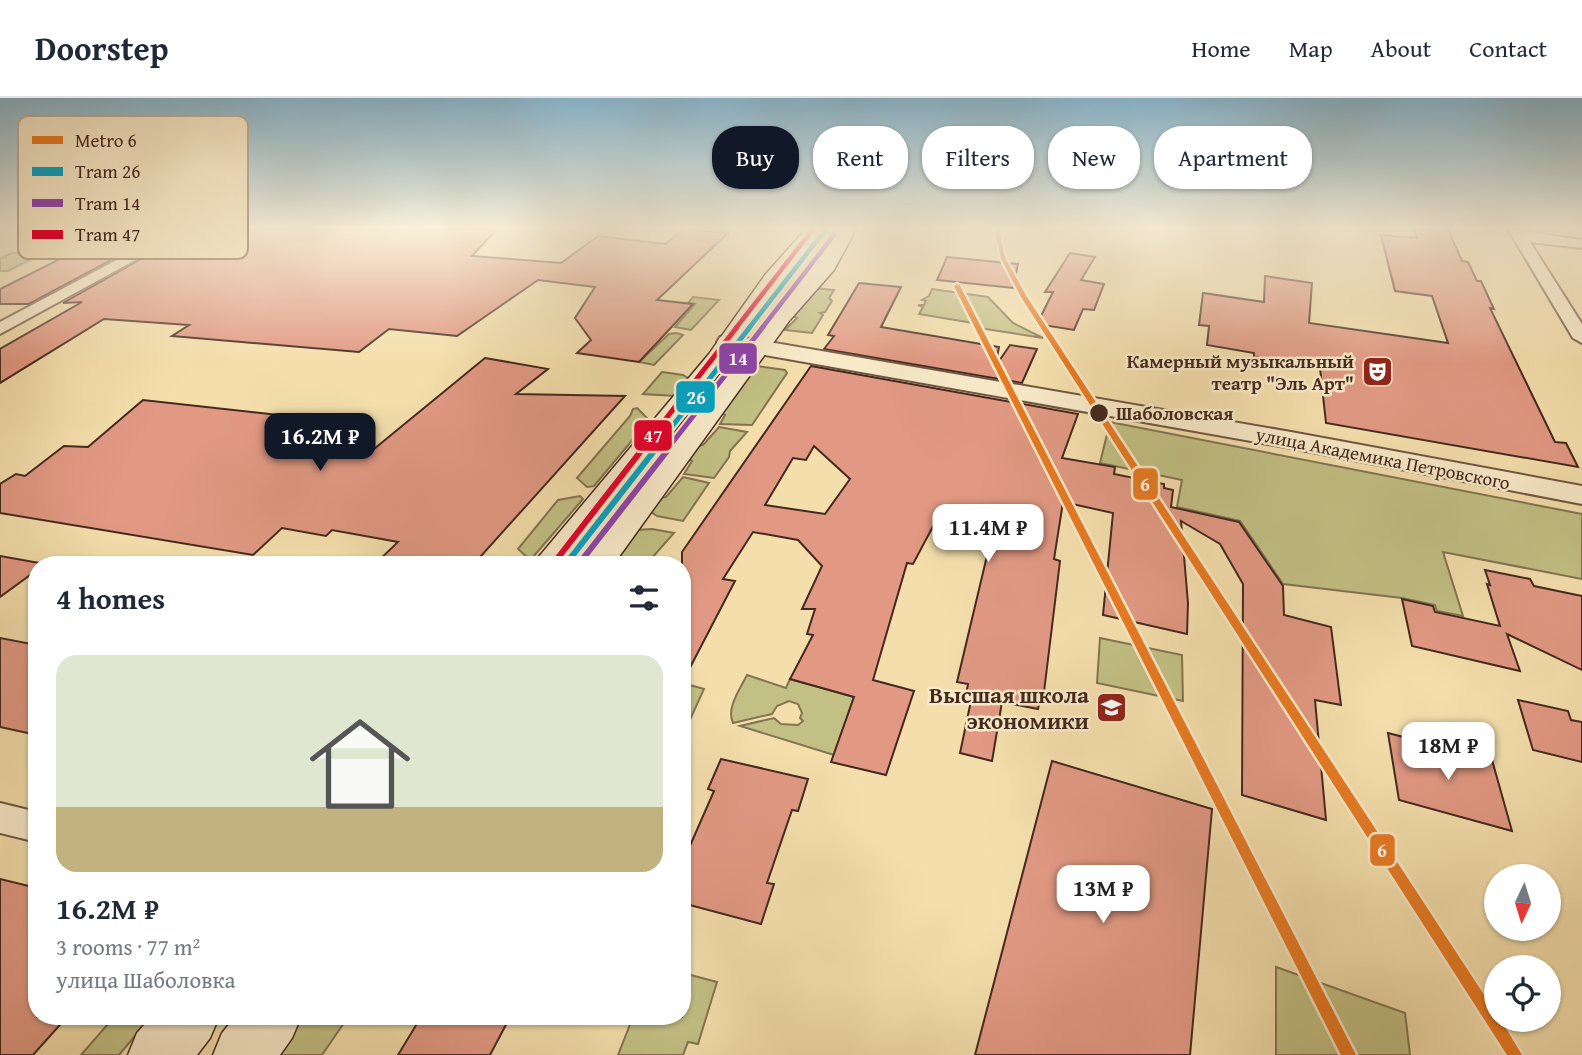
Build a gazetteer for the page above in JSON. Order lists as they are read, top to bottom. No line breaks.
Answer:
{"streets":{"street":["улица Академика Петровского"]},"places":{"theatre":["Камерный музыкальный театр \"Эль Арт\""],"other":["Шаболовская"],"school or university":["Высшая школа экономики"]},"lines":["metro line 6","tram line 26","tram line 14","tram line 47"],"legend":["Metro 6","Tram 26","Tram 14","Tram 47"],"north":"bottom","page":{"header":"Doorstep","nav":["Home","Map","About","Contact"],"chip":["Buy","Rent","Filters","New","Apartment"],"price":["16.2M ₽","11.4M ₽","18M ₽","13M ₽"],"heading":"4 homes","list":[{"name":"16.2M ₽","note":"3 rooms · 77 m² · улица Шаболовка"}]}}
